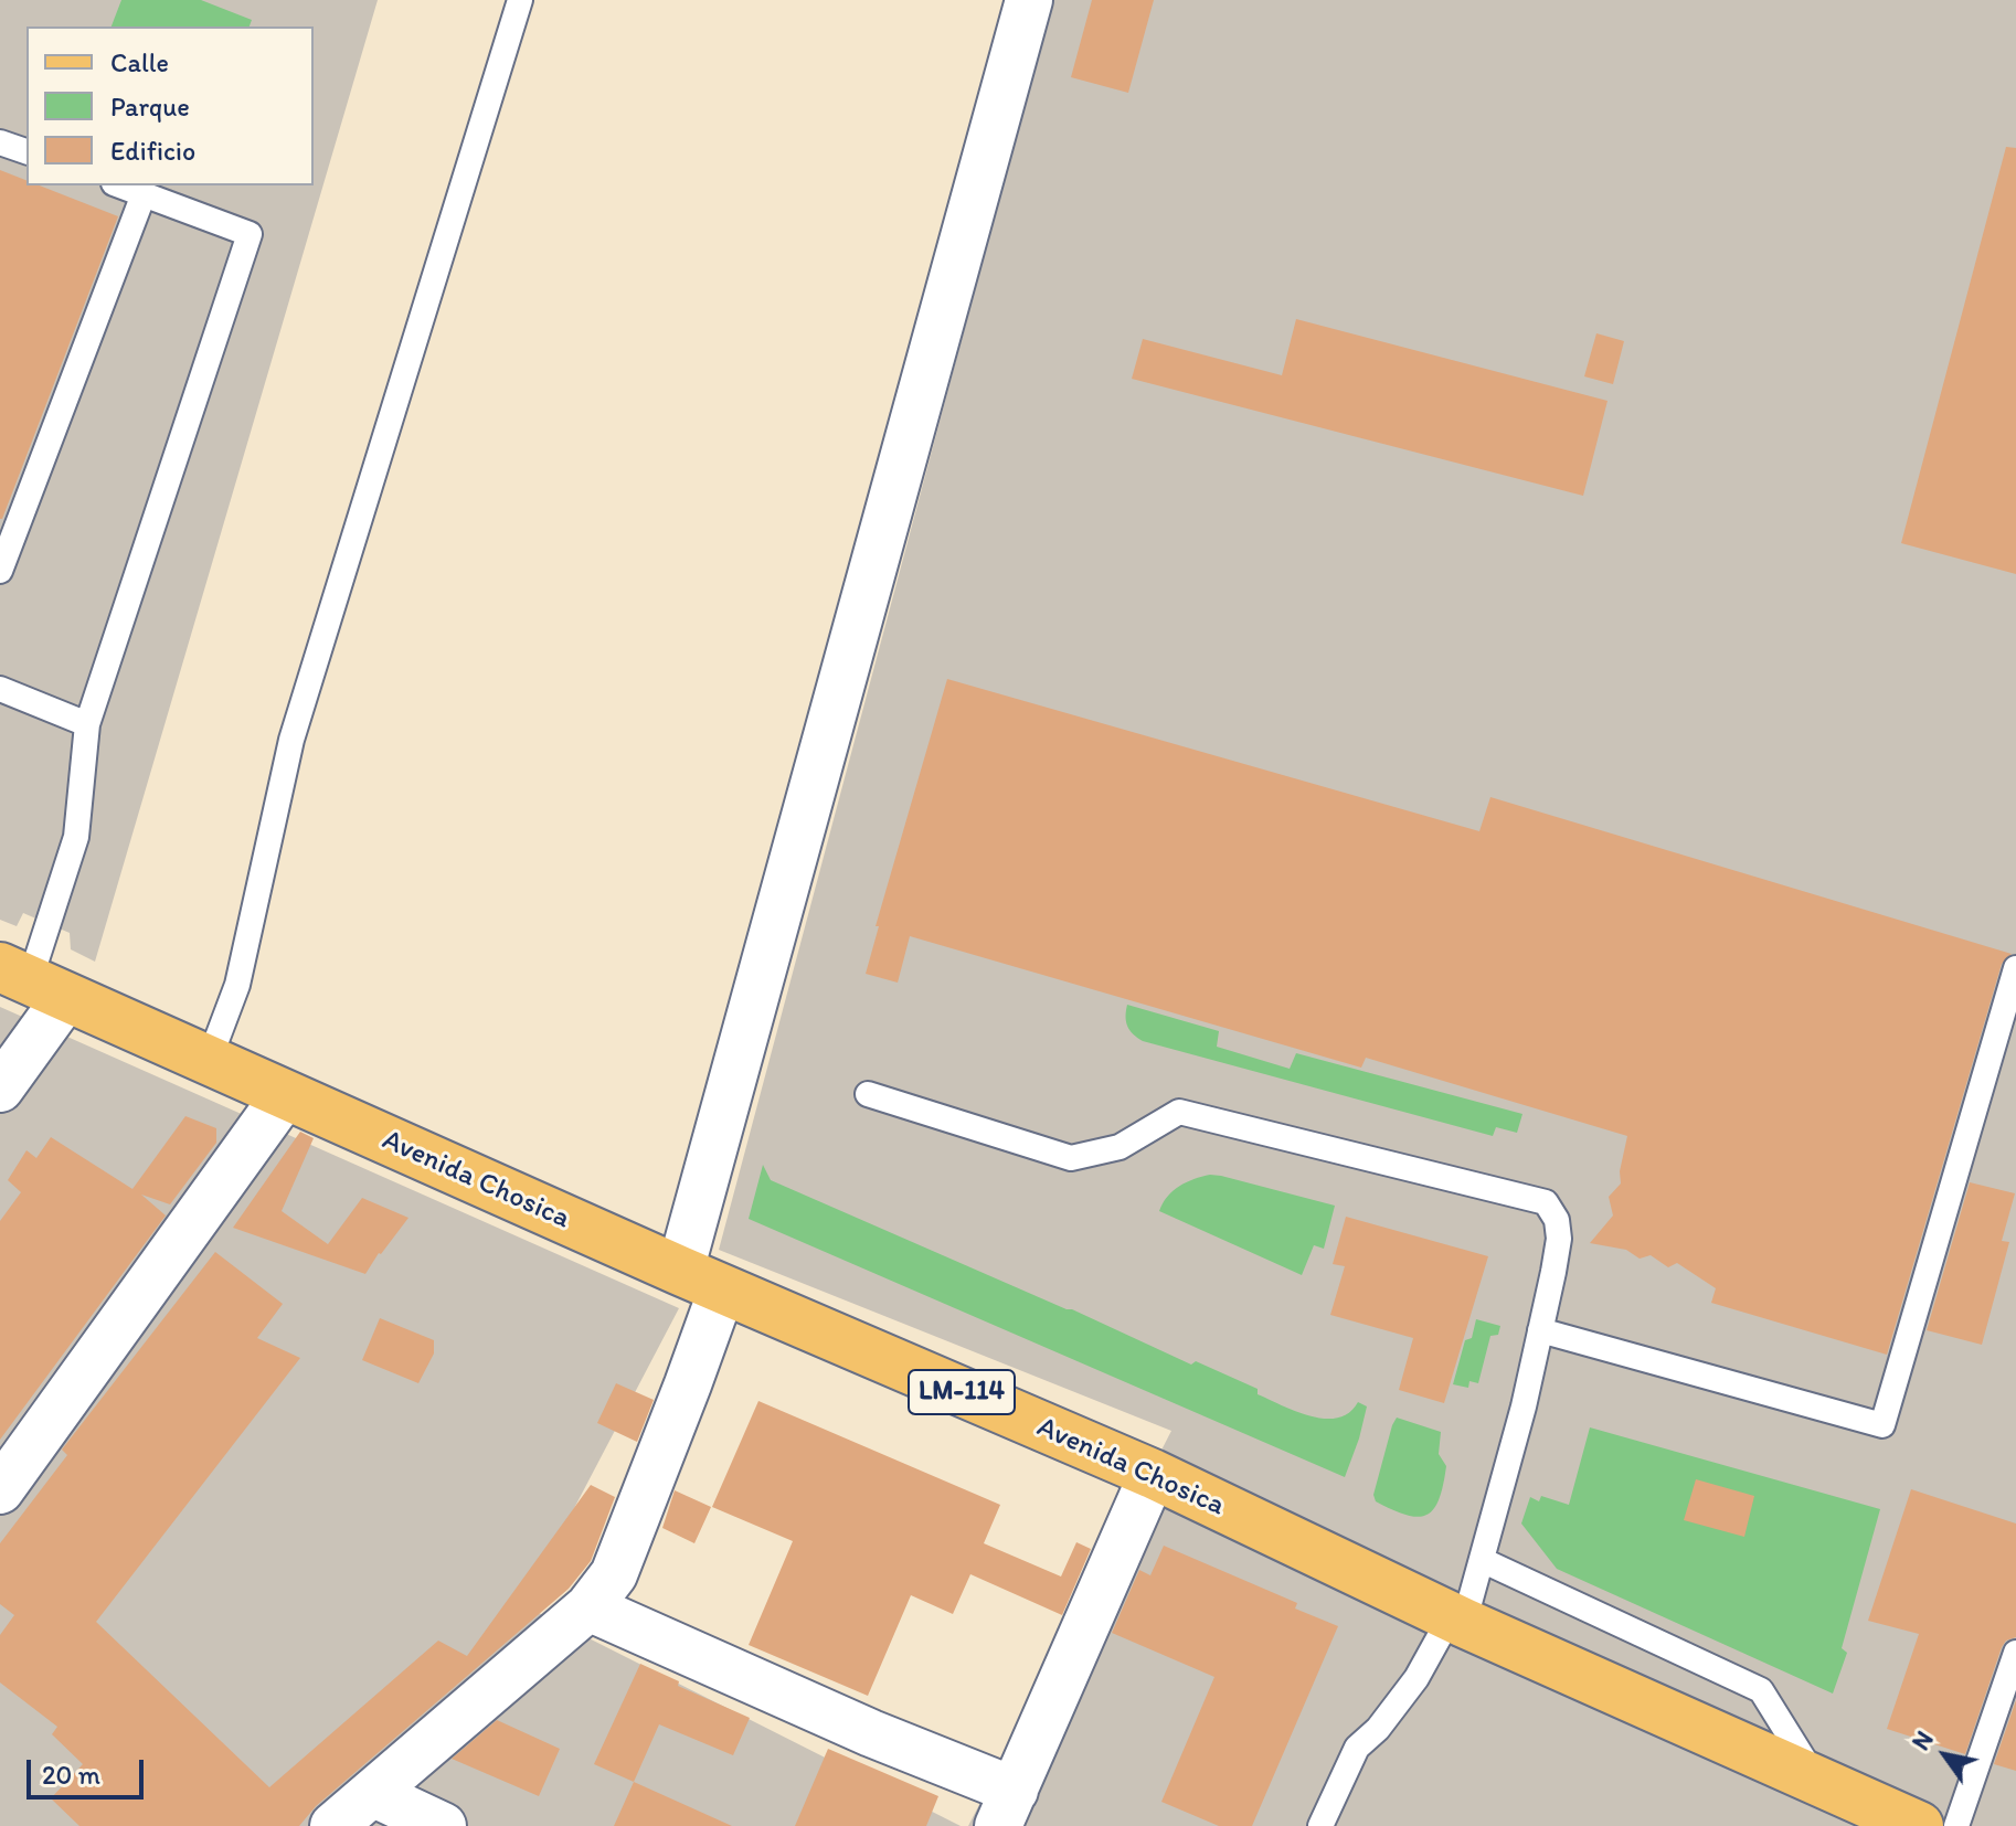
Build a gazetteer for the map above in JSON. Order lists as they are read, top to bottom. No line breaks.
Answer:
{"streets":{"main road":["Avenida Chosica","LM-114"]},"legend":["Calle","Parque","Edificio"],"scale_bar":"20 m","north":"top left"}
